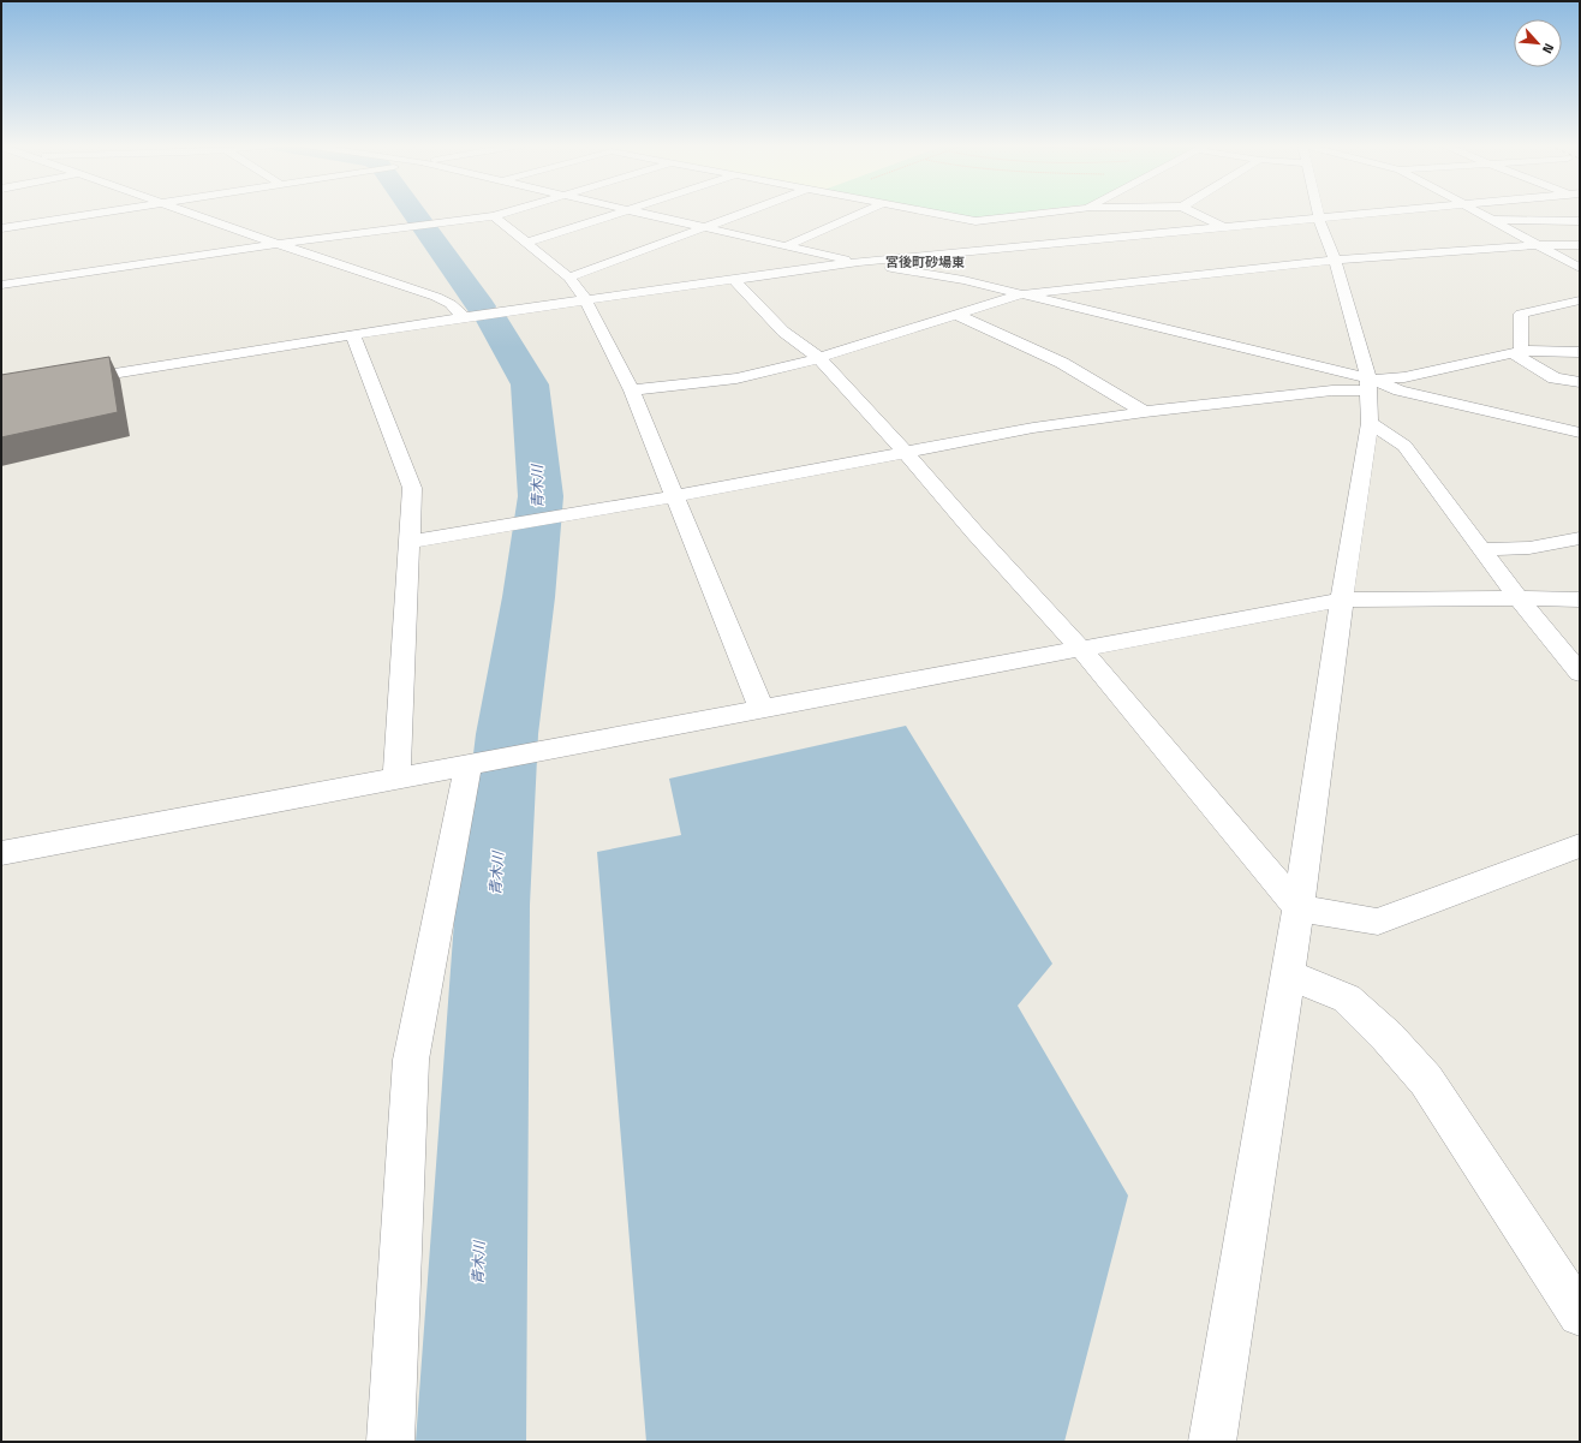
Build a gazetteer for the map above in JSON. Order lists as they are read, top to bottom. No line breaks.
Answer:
{"districts":["宮後町砂場東"],"water":["青木川"],"north":"bottom right"}
